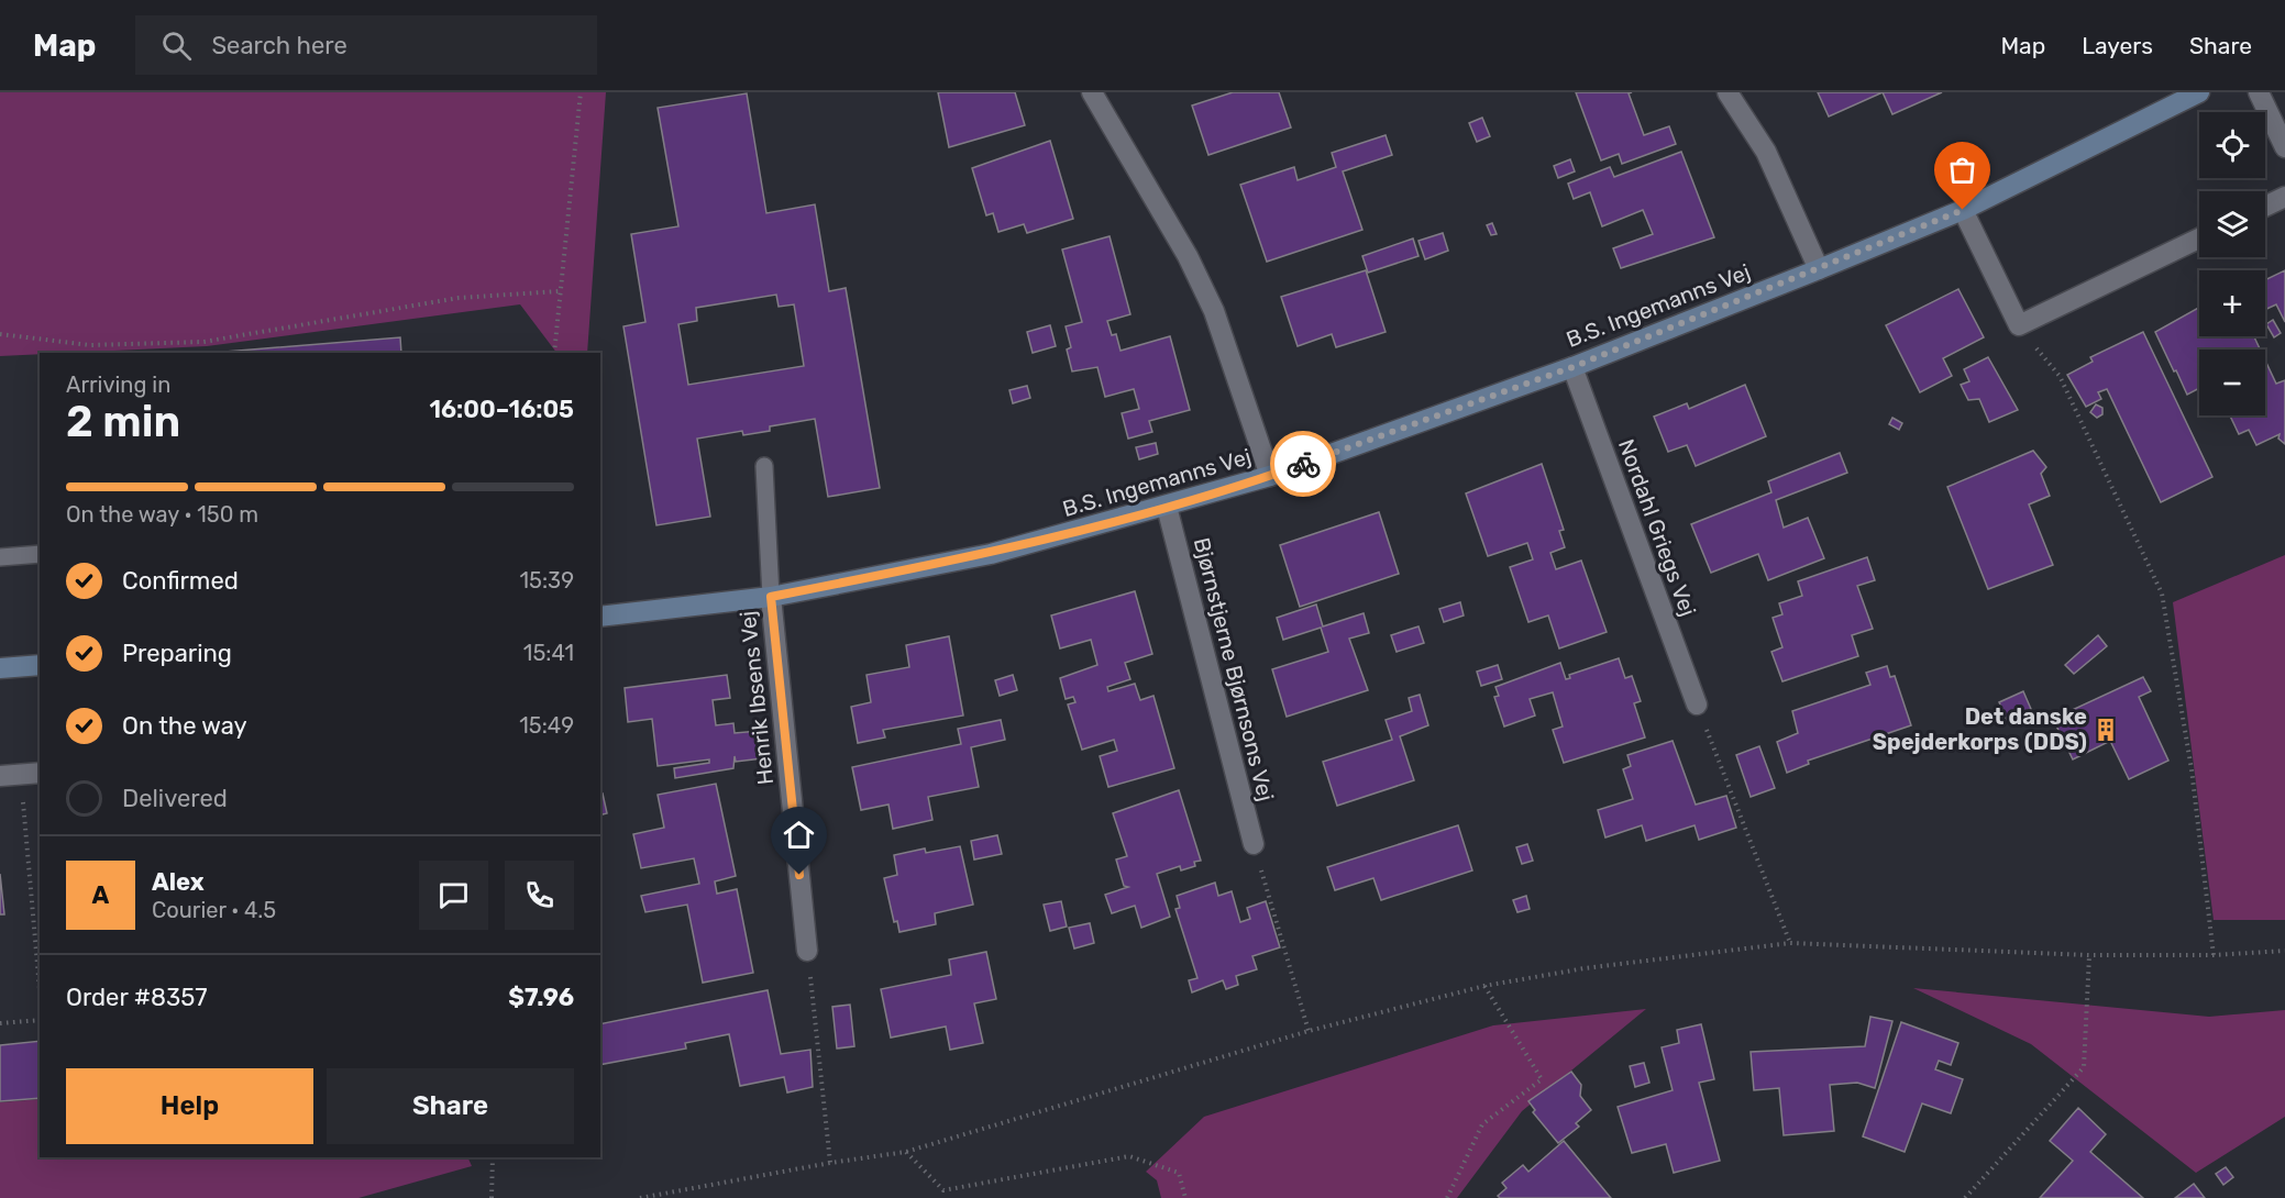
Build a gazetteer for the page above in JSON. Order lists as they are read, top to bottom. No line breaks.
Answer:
{"streets":{"street":["B.S. Ingemanns Vej","Nordahl Griegs Vej","Bjørnstjerne Bjørnsons Vej","Henrik Ibsens Vej"]},"crossings":[["B.S. Ingemanns Vej","Nordahl Griegs Vej"],["B.S. Ingemanns Vej","Bjørnstjerne Bjørnsons Vej"],["B.S. Ingemanns Vej","Henrik Ibsens Vej"]],"places":{"building":["Det danske Spejderkorps (DDS)"]},"page":{"header":"Map","search":"Search here","nav":["Map","Layers","Share"],"map_buttons":["+","−"],"heading":["2 min","Arriving in","16:00–16:05"],"panel":["Alex","Courier · 4.5","Order #8357","$7.96"],"bar":"On the way · 150 m","list":[["Confirmed","15:39"],["Preparing","15:41"],["On the way","15:49"],"Delivered"],"round":"A","buttons":["Help","Share"]}}
